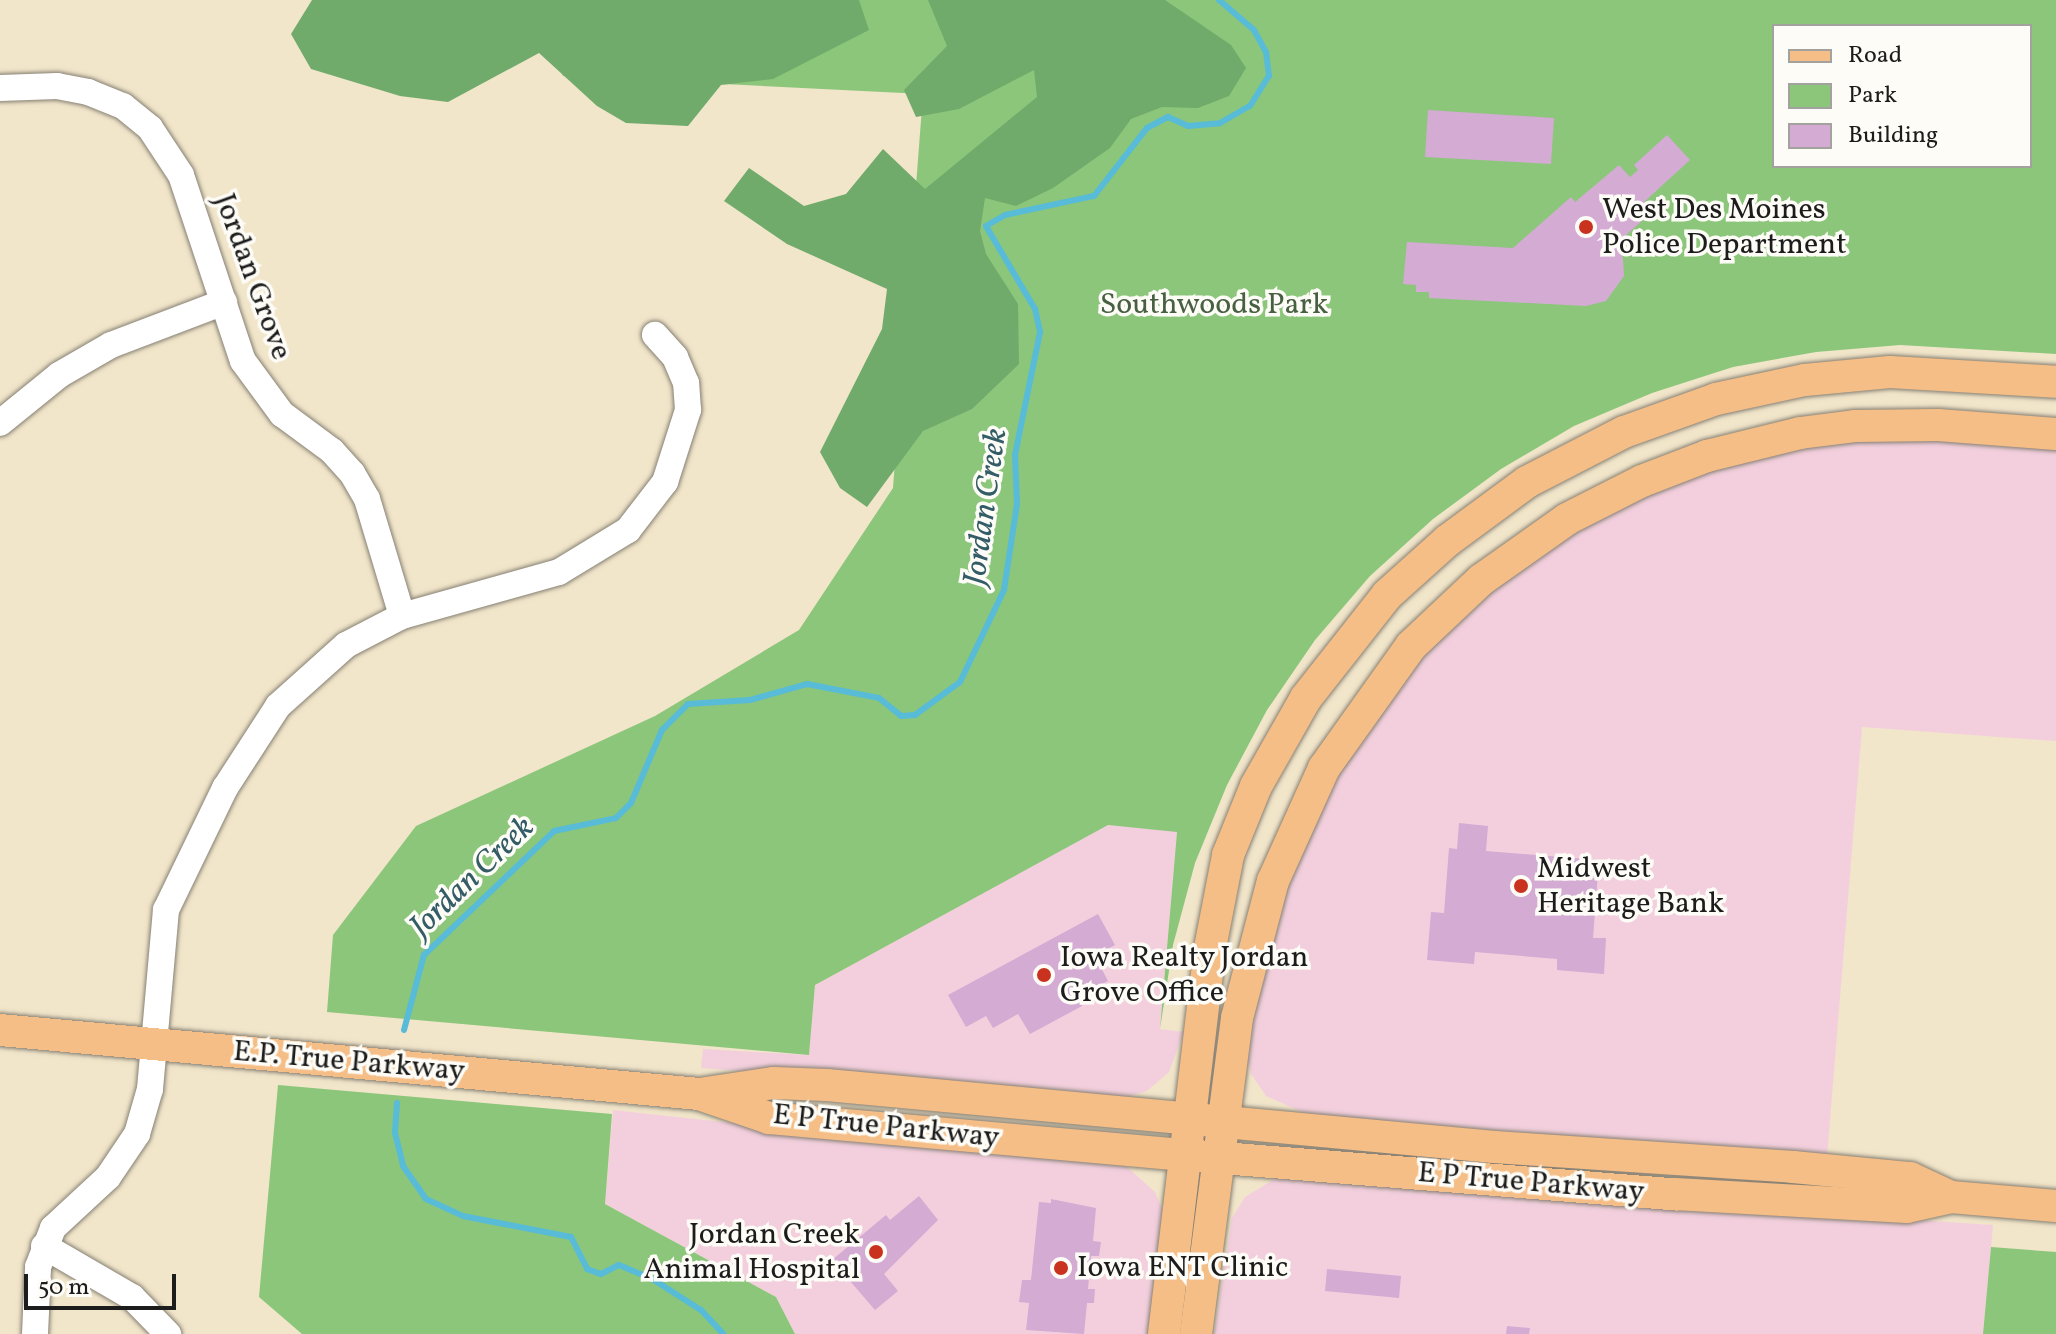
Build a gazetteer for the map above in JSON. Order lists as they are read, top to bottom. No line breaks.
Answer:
{"streets":{"main road":["E.P. True Parkway","E P True Parkway"],"street":["Jordan Grove"]},"crossings":[["E.P. True Parkway","E P True Parkway"]],"water":["Jordan Creek"],"parks":["Southwoods Park"],"places":["West Des Moines Police Department","Midwest Heritage Bank","Iowa Realty Jordan Grove Office","Jordan Creek Animal Hospital","Iowa ENT Clinic"],"legend":["Road","Park","Building"],"scale_bar":"50 m"}
